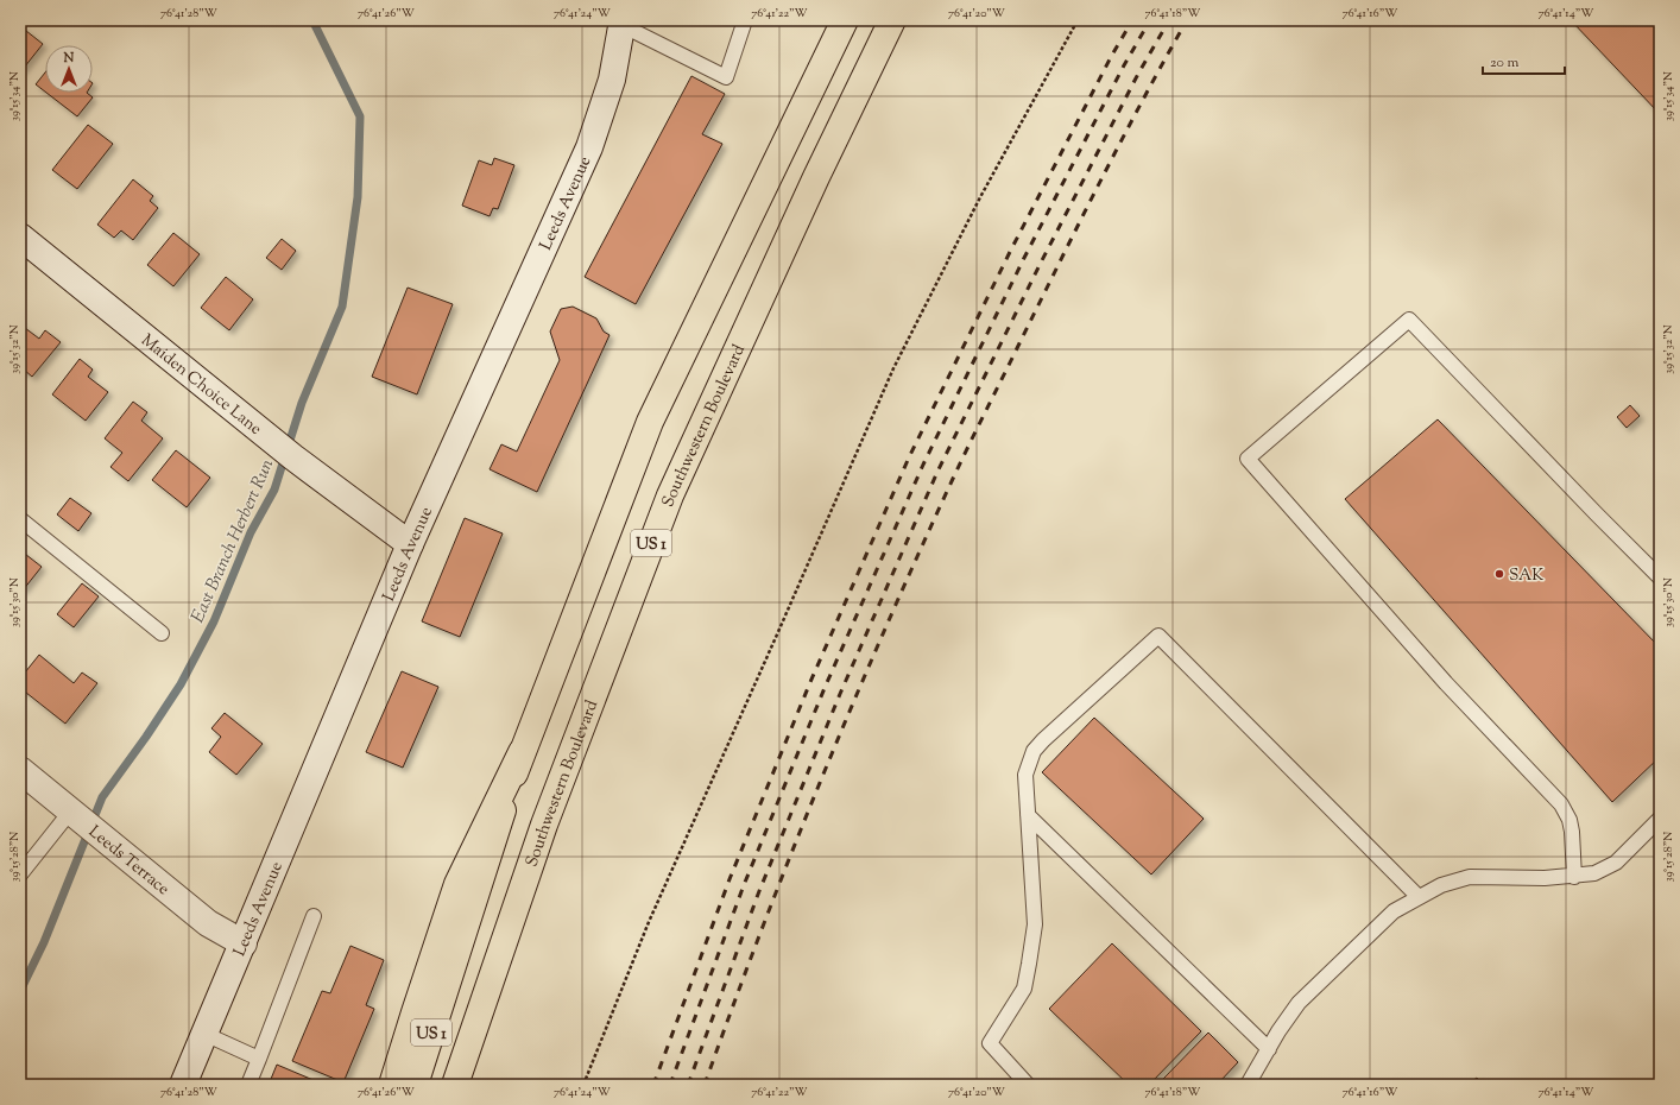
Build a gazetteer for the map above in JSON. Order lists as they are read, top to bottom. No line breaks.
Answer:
{"streets":{"main road":["Southwestern Boulevard","US 1"],"street":["Leeds Avenue","Maiden Choice Lane","Leeds Terrace"]},"crossings":[["Leeds Avenue","Maiden Choice Lane"],["Leeds Avenue","Leeds Terrace"]],"water":["East Branch Herbert Run"],"places":["SAK"],"scale_bar":"20 m","north":"top","coordinates":["76°41'28\"W","76°41'26\"W","76°41'24\"W","76°41'22\"W","76°41'20\"W","76°41'18\"W","76°41'16\"W","76°41'14\"W","39°15'34\"N","39°15'32\"N","39°15'30\"N","39°15'28\"N"]}
